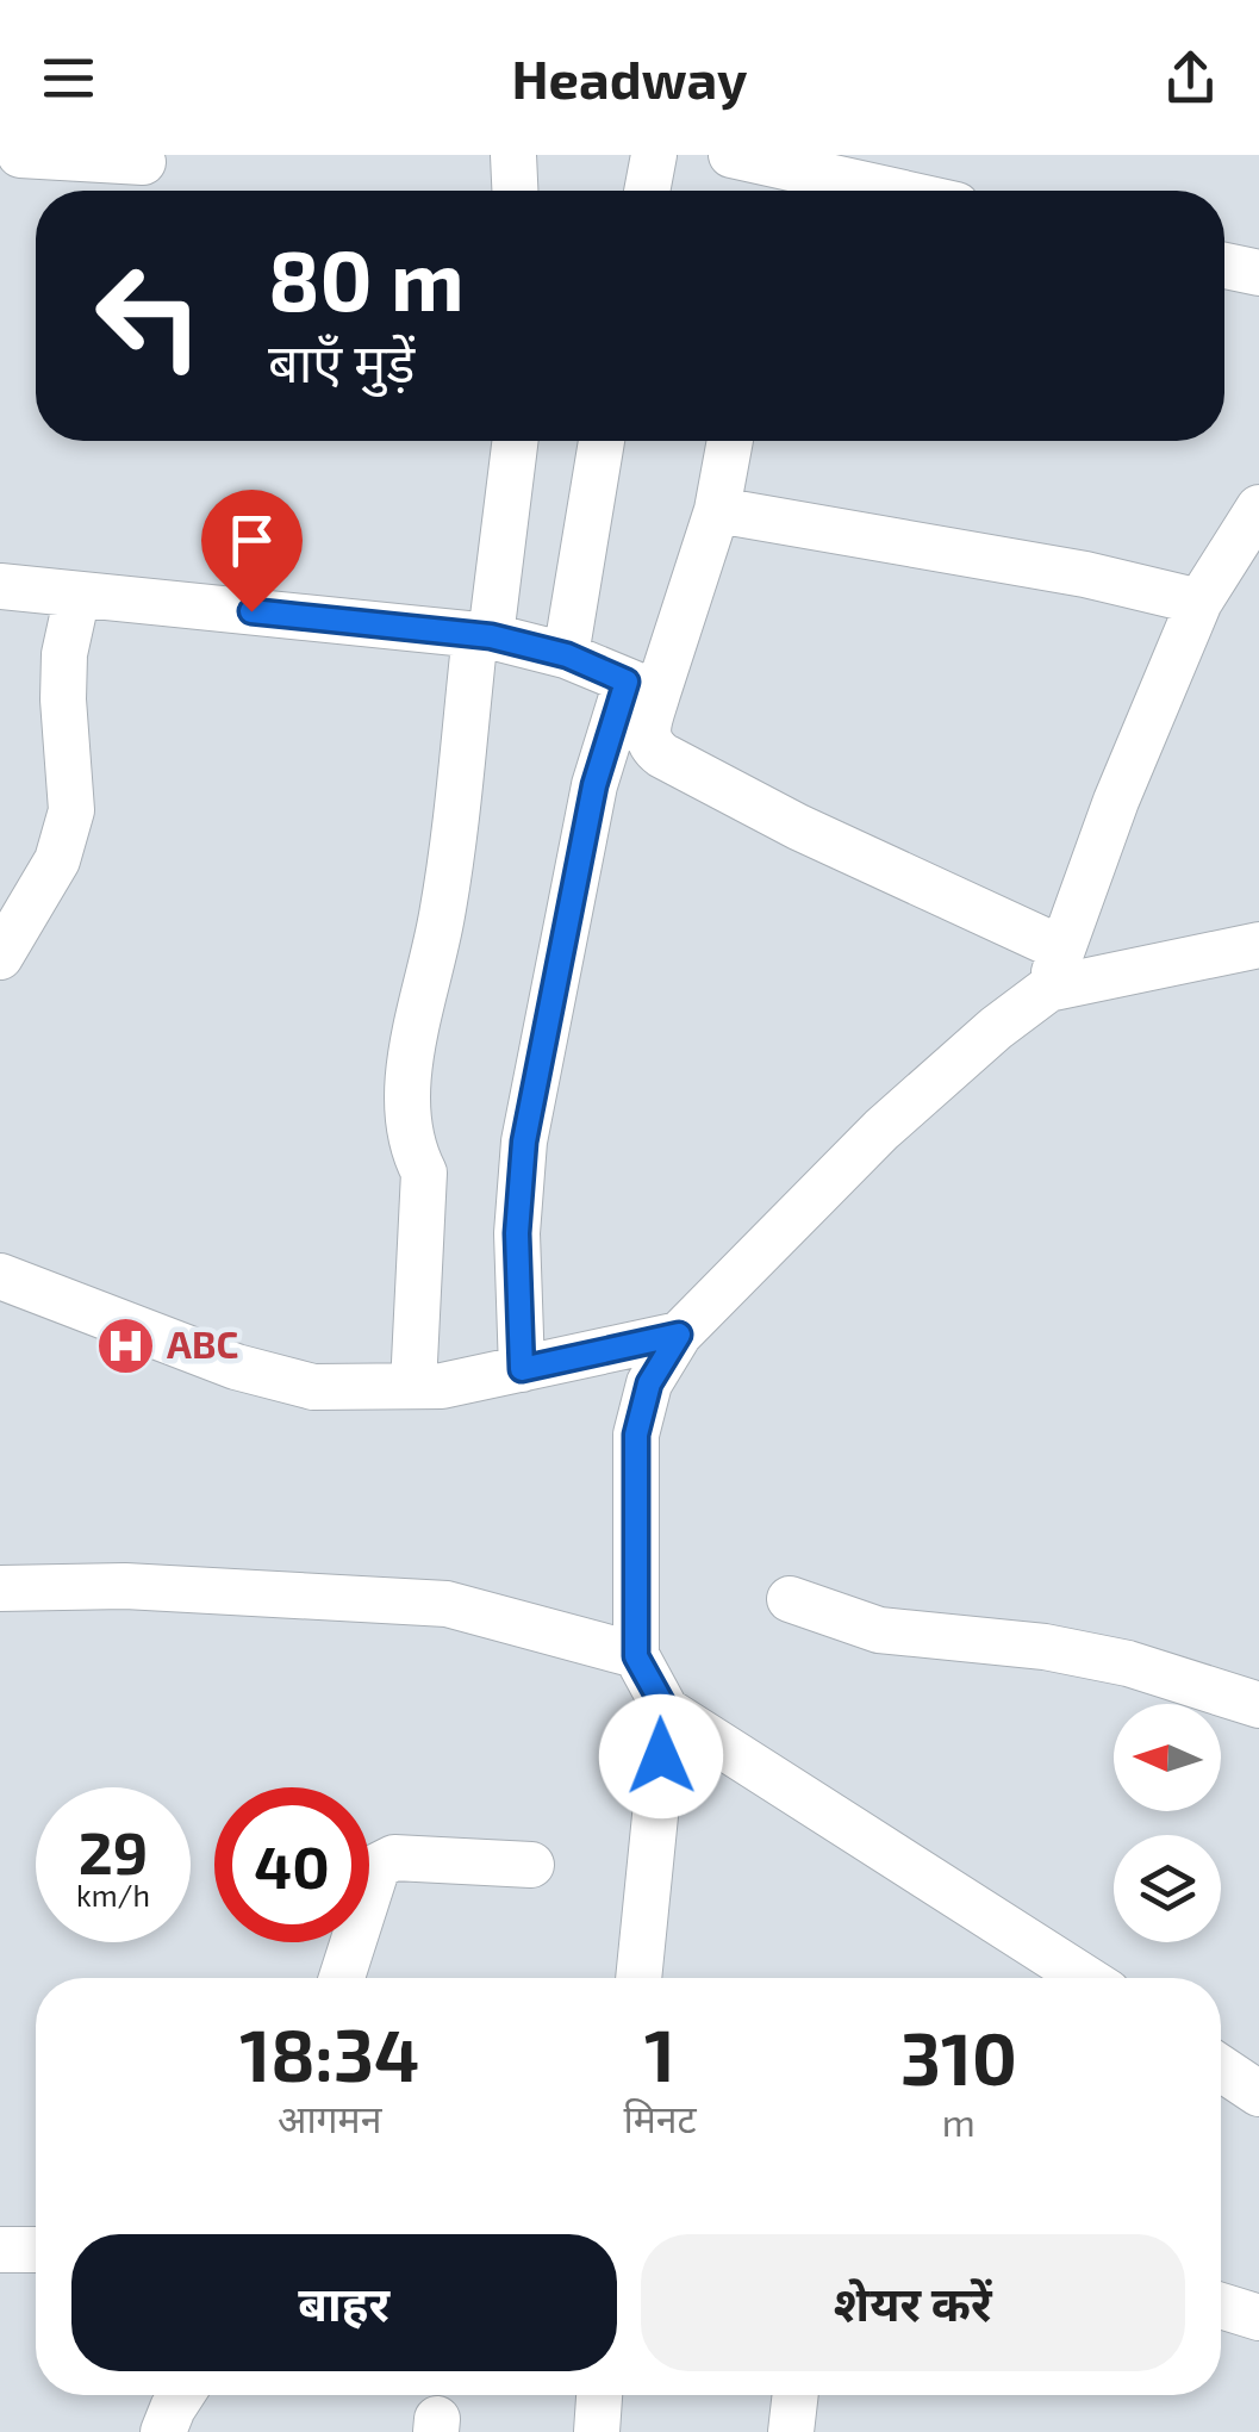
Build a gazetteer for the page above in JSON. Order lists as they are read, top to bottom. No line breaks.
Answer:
{"places":{"hospital":["ABC"]},"north":"left","page":{"header":"Headway","turn":["80 m","बाएँ मुड़ें"],"speed":"29 km/h","limit":"40","eta":["18:34","आगमन","1","मिनट","310","m"],"buttons":["बाहर","शेयर करें"]}}
